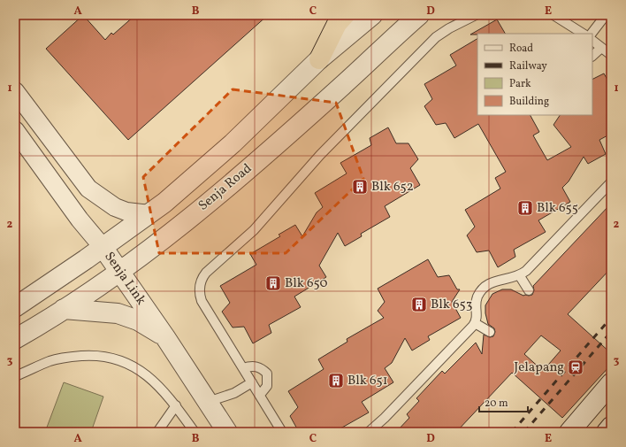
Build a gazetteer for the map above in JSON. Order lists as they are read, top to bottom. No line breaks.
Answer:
{"streets":{"street":["Senja Road","Senja Link"]},"crossings":[["Senja Road","Senja Link"]],"places":{"building":["Blk 652","Blk 655","Blk 650","Blk 653","Blk 651"],"station":["Jelapang"]},"legend":["Road","Railway","Park","Building"],"scale_bar":"20 m","grid":{"columns":["A","B","C","D","E"],"rows":["1","2","3"]}}
